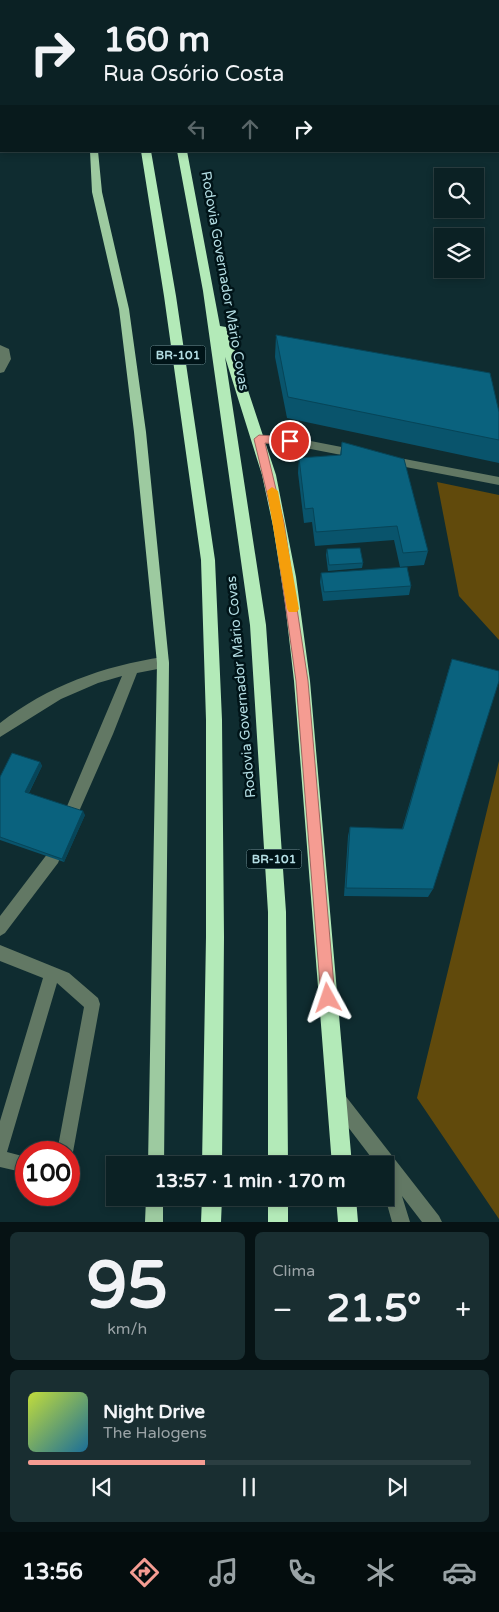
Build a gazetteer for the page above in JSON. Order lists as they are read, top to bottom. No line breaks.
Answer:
{"streets":{"highway":["Rodovia Governador Mário Covas","BR-101"]},"page":{"turn":["160 m","Rua Osório Costa"],"limit":"100","trip":"13:57 · 1 min · 170 m","tile":[["95","km/h"],"Clima"],"heat":["−","21.5°","+"],"song":["Night Drive","The Halogens"],"tabs":"13:56"}}
